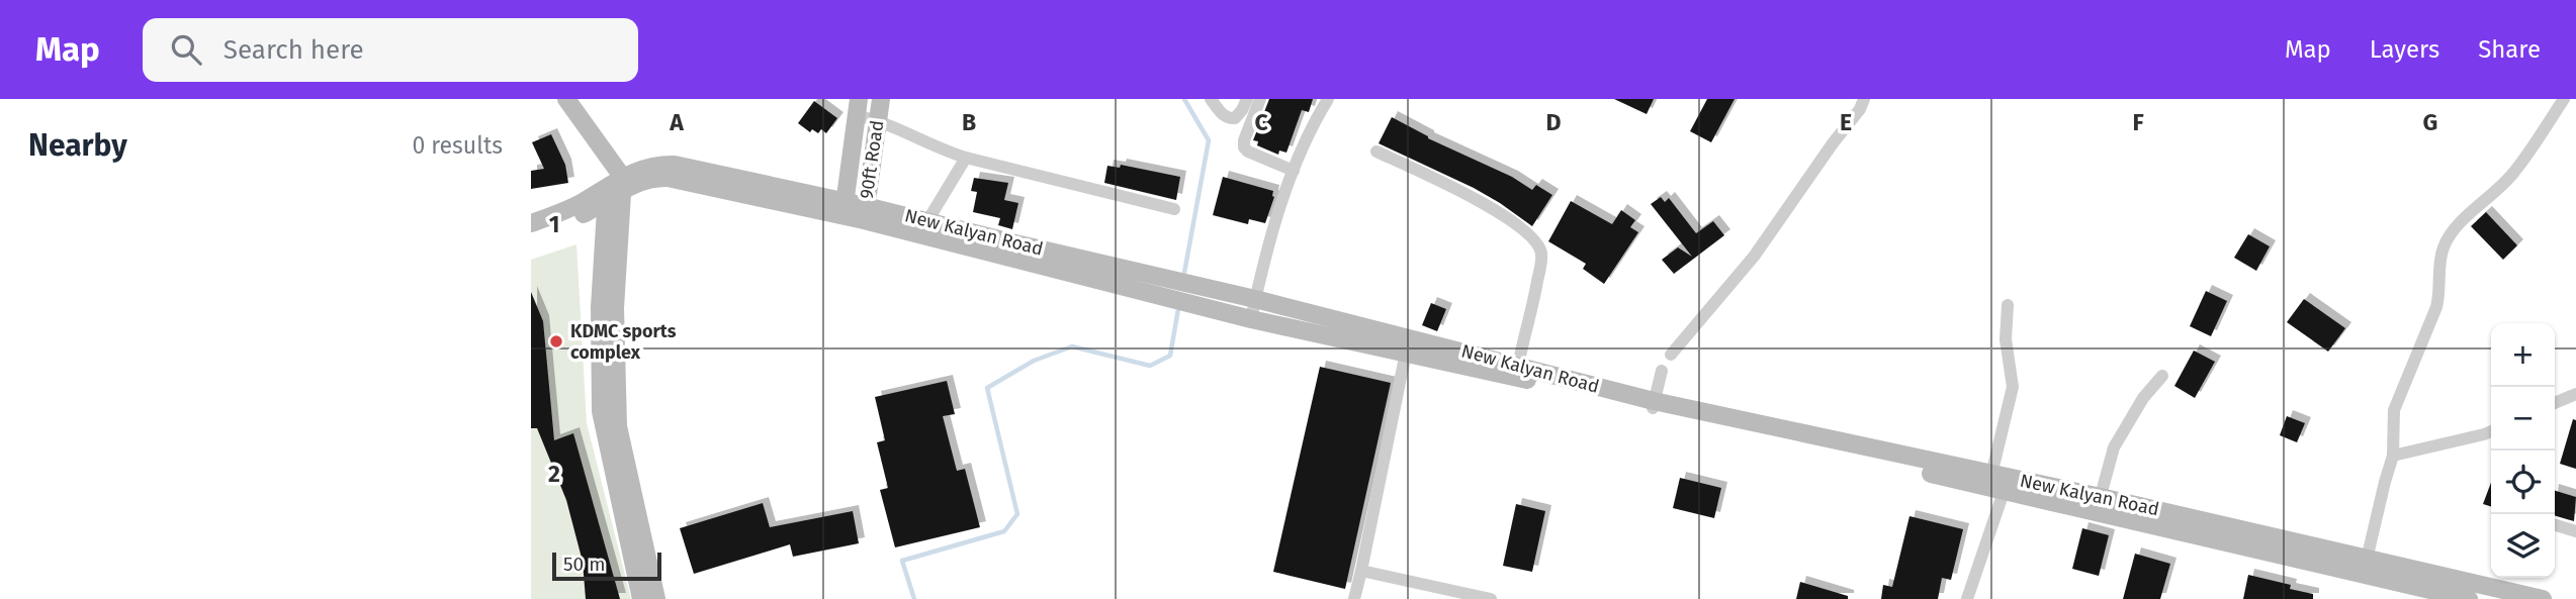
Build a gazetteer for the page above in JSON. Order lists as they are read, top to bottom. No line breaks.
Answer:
{"streets":{"street":["90ft Road","New Kalyan Road"]},"crossings":[["90ft Road","New Kalyan Road"]],"places":["KDMC sports complex"],"scale_bar":"50 m","page":{"header":"Map","search":"Search here","nav":["Map","Layers","Share"],"heading":["Nearby","0 results"],"map_buttons":["+","−"],"scale":"50 m"},"grid":{"columns":["A","B","C","D","E","F","G"],"rows":["1","2"]}}
